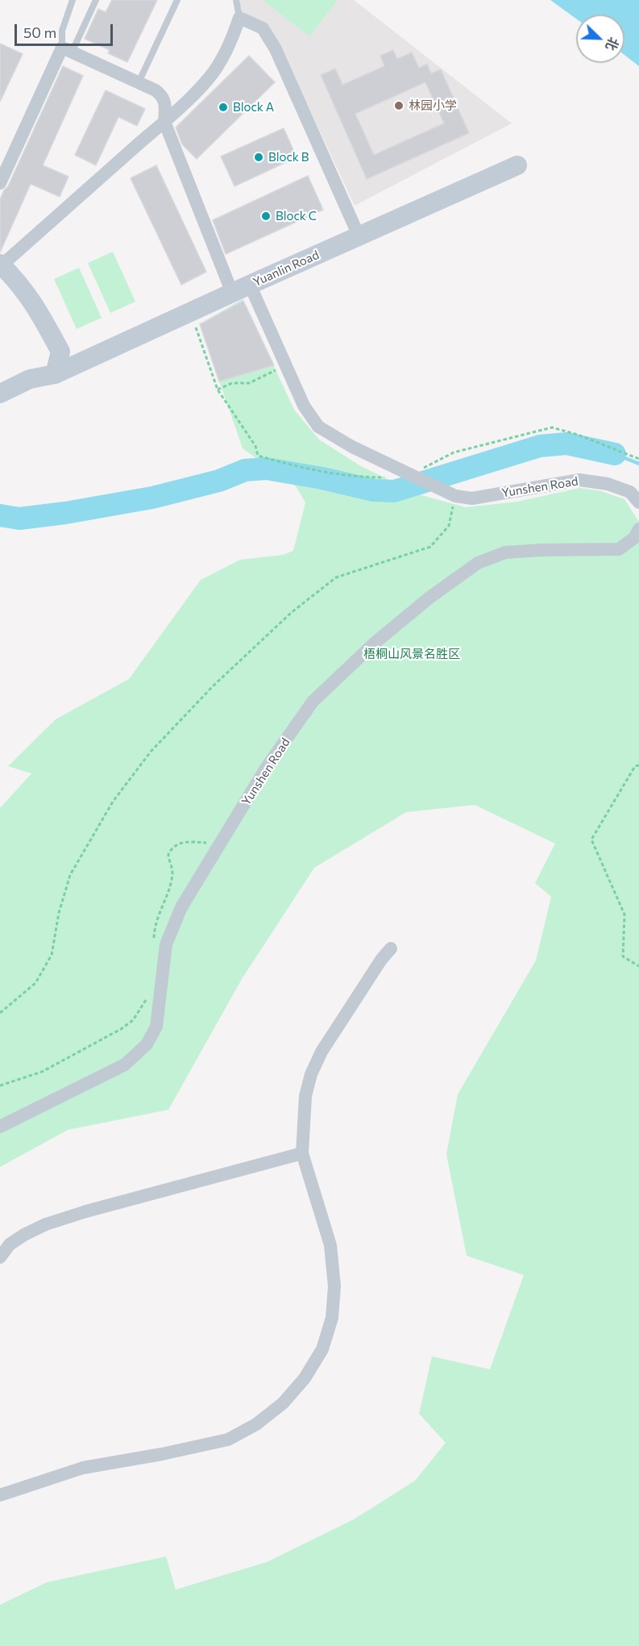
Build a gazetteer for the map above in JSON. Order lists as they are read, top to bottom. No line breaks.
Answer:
{"streets":{"street":["Yuanlin Road","Yunshen Road"]},"crossings":[["Yuanlin Road","Yunshen Road"]],"parks":["梧桐山风景名胜区"],"places":["林园小学","Block A","Block B","Block C"],"scale_bar":"50 m","north":"bottom right"}
